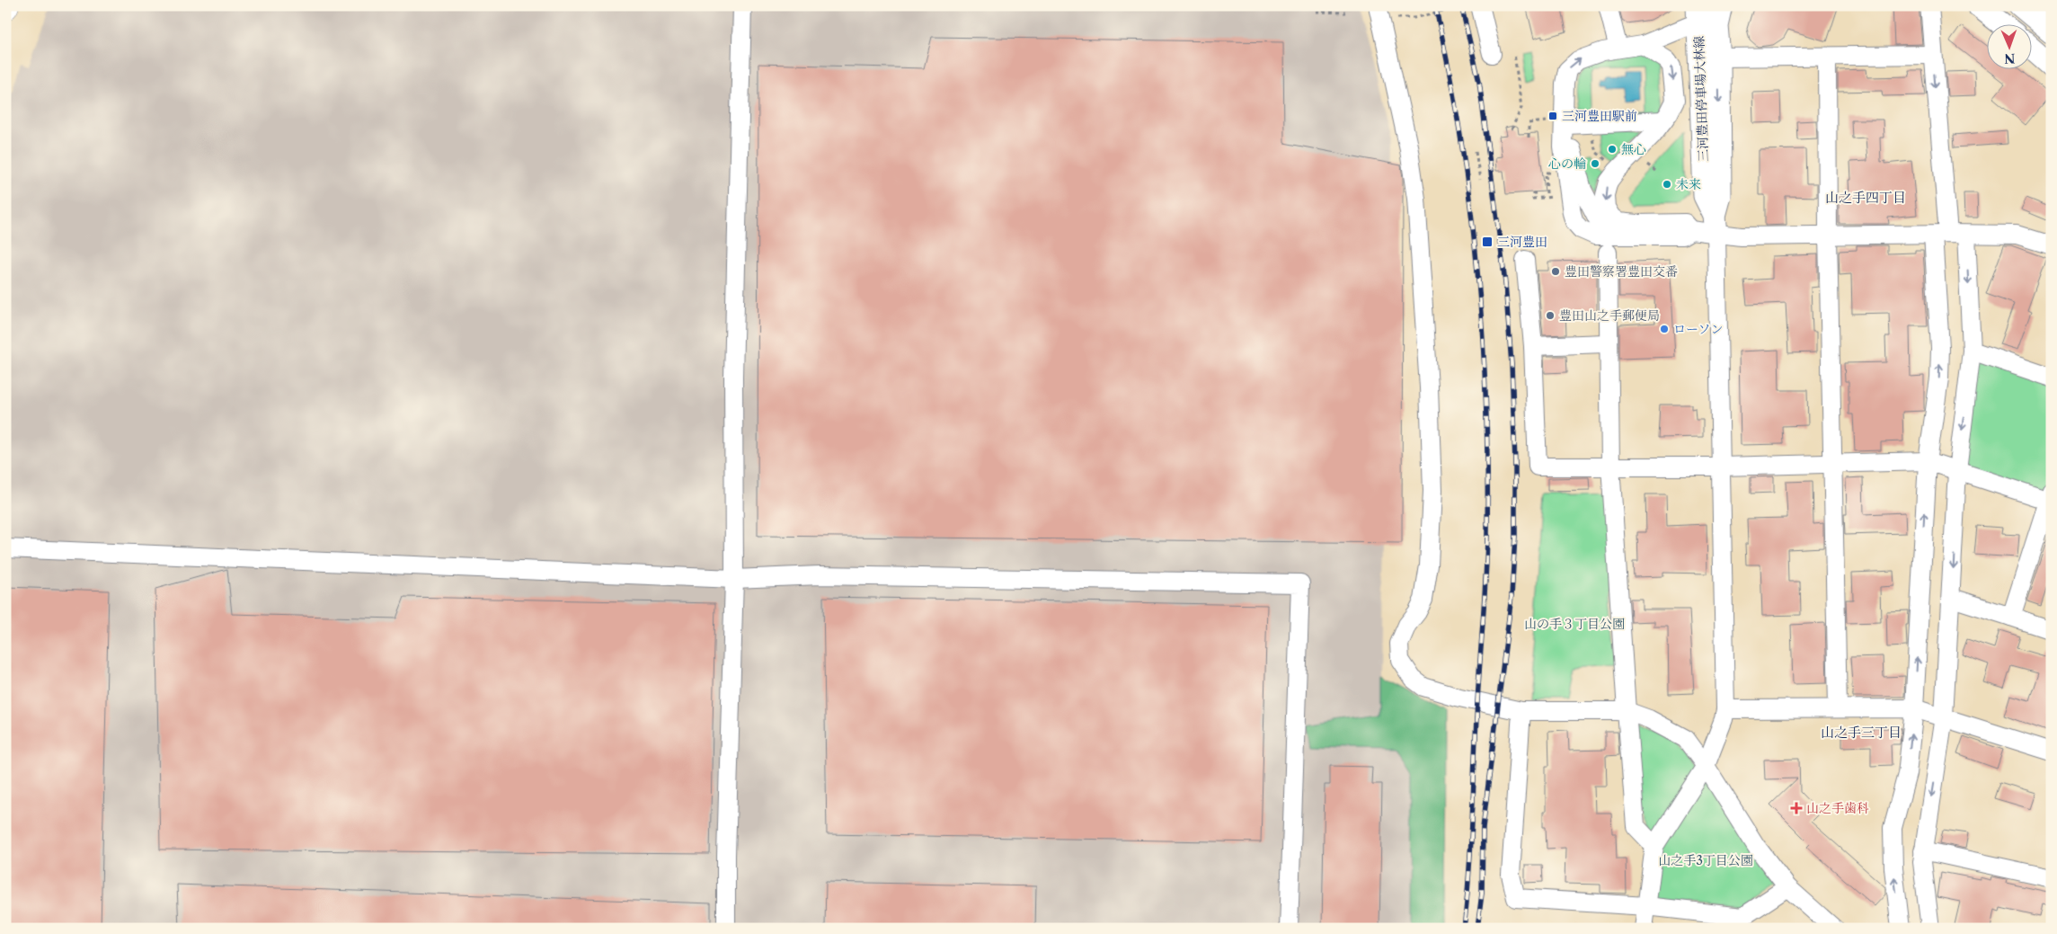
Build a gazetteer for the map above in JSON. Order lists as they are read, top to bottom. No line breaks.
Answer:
{"streets":{"main road":["三河豊田停車場大林線"]},"districts":["山之手四丁目","山之手三丁目"],"parks":["山の手３丁目公園","山之手3丁目公園"],"places":{"transit":["三河豊田駅前","三河豊田"],"other":["無心","心の輪","未来","豊田警察署豊田交番","豊田山之手郵便局","ローソン"],"health":["山之手歯科"]},"north":"bottom"}
